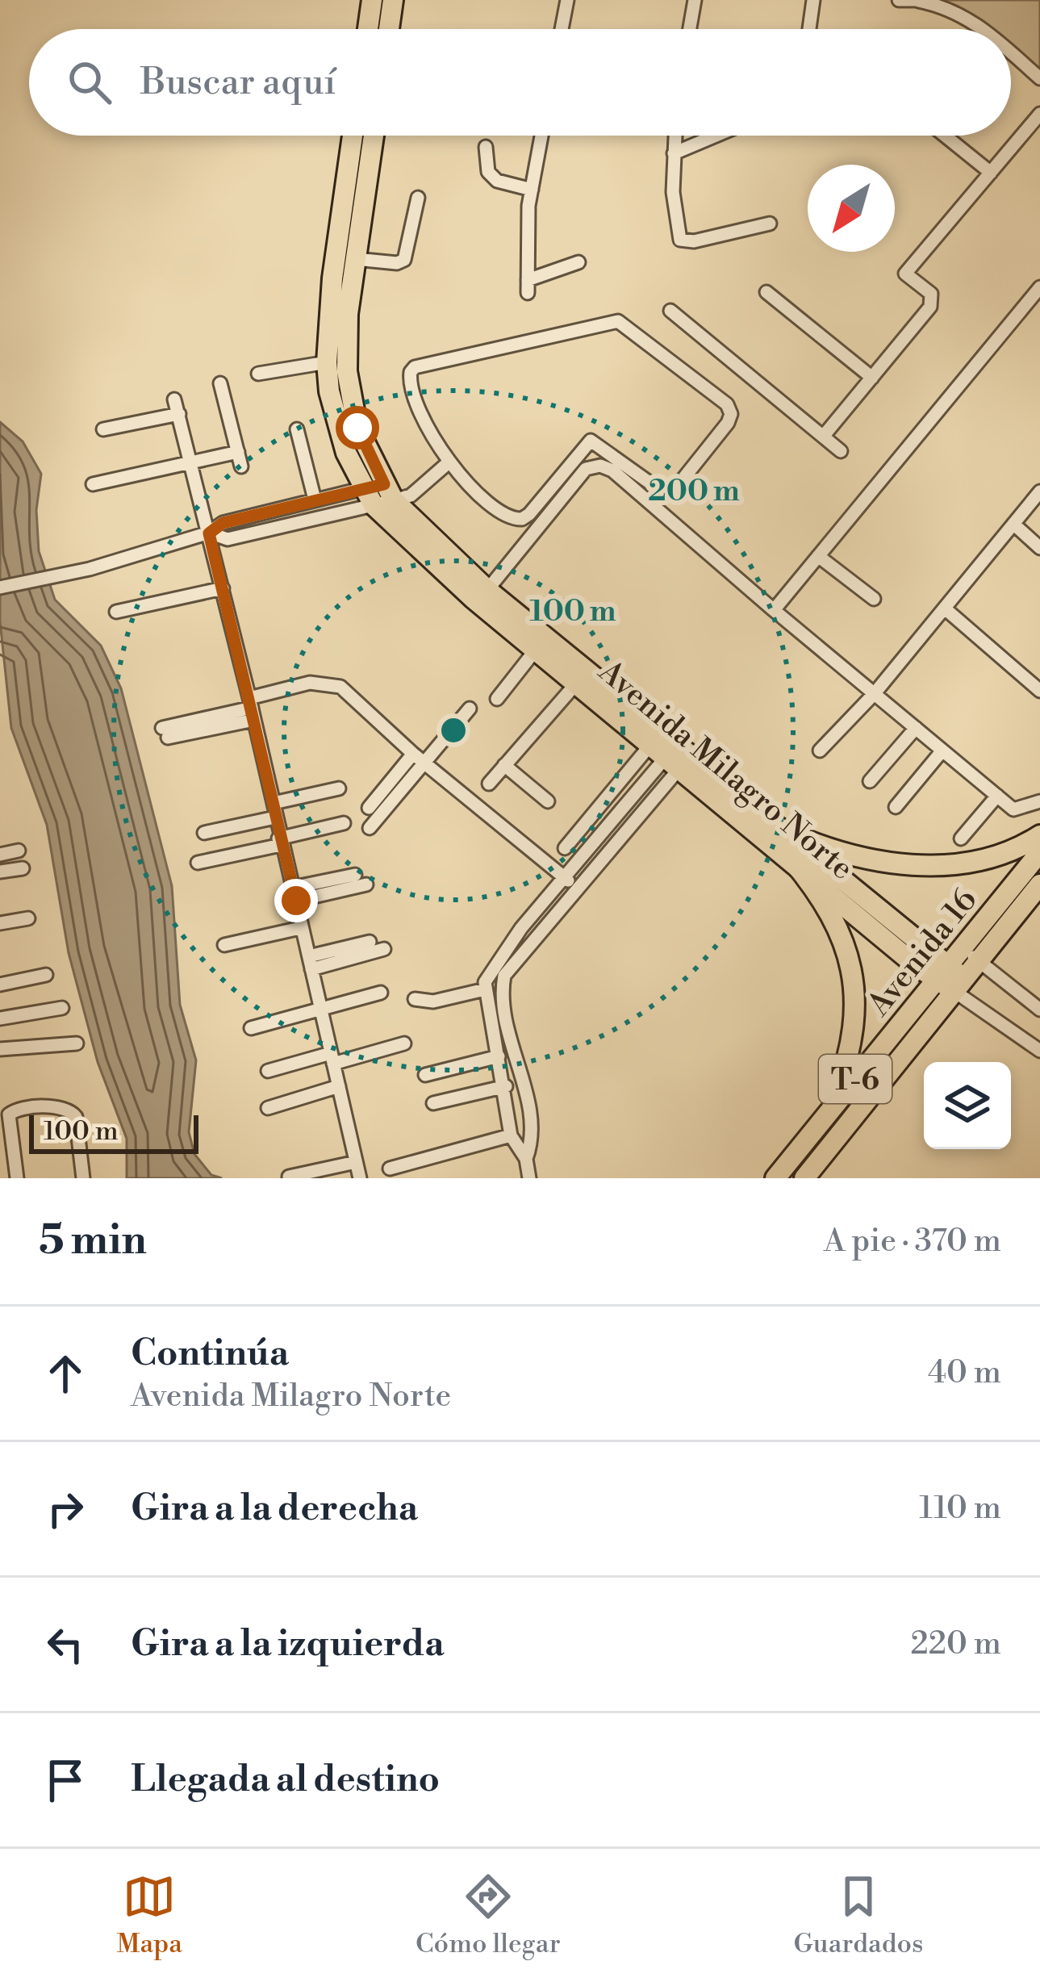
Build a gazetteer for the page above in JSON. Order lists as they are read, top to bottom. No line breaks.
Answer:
{"streets":{"main road":["Avenida Milagro Norte","Avenida 16","T-6"]},"crossings":[["Avenida Milagro Norte","Avenida 16"]],"scale_bar":"100 m","north":"bottom left","page":{"search":"Buscar aquí","scale":"100 m","heading":["5 min","A pie · 370 m"],"list":[["Continúa","Avenida Milagro Norte","40 m"],["Gira a la derecha","110 m"],["Gira a la izquierda","220 m"],"Llegada al destino"],"nav":["Mapa","Cómo llegar","Guardados"]},"rings":["200 m","100 m"]}
